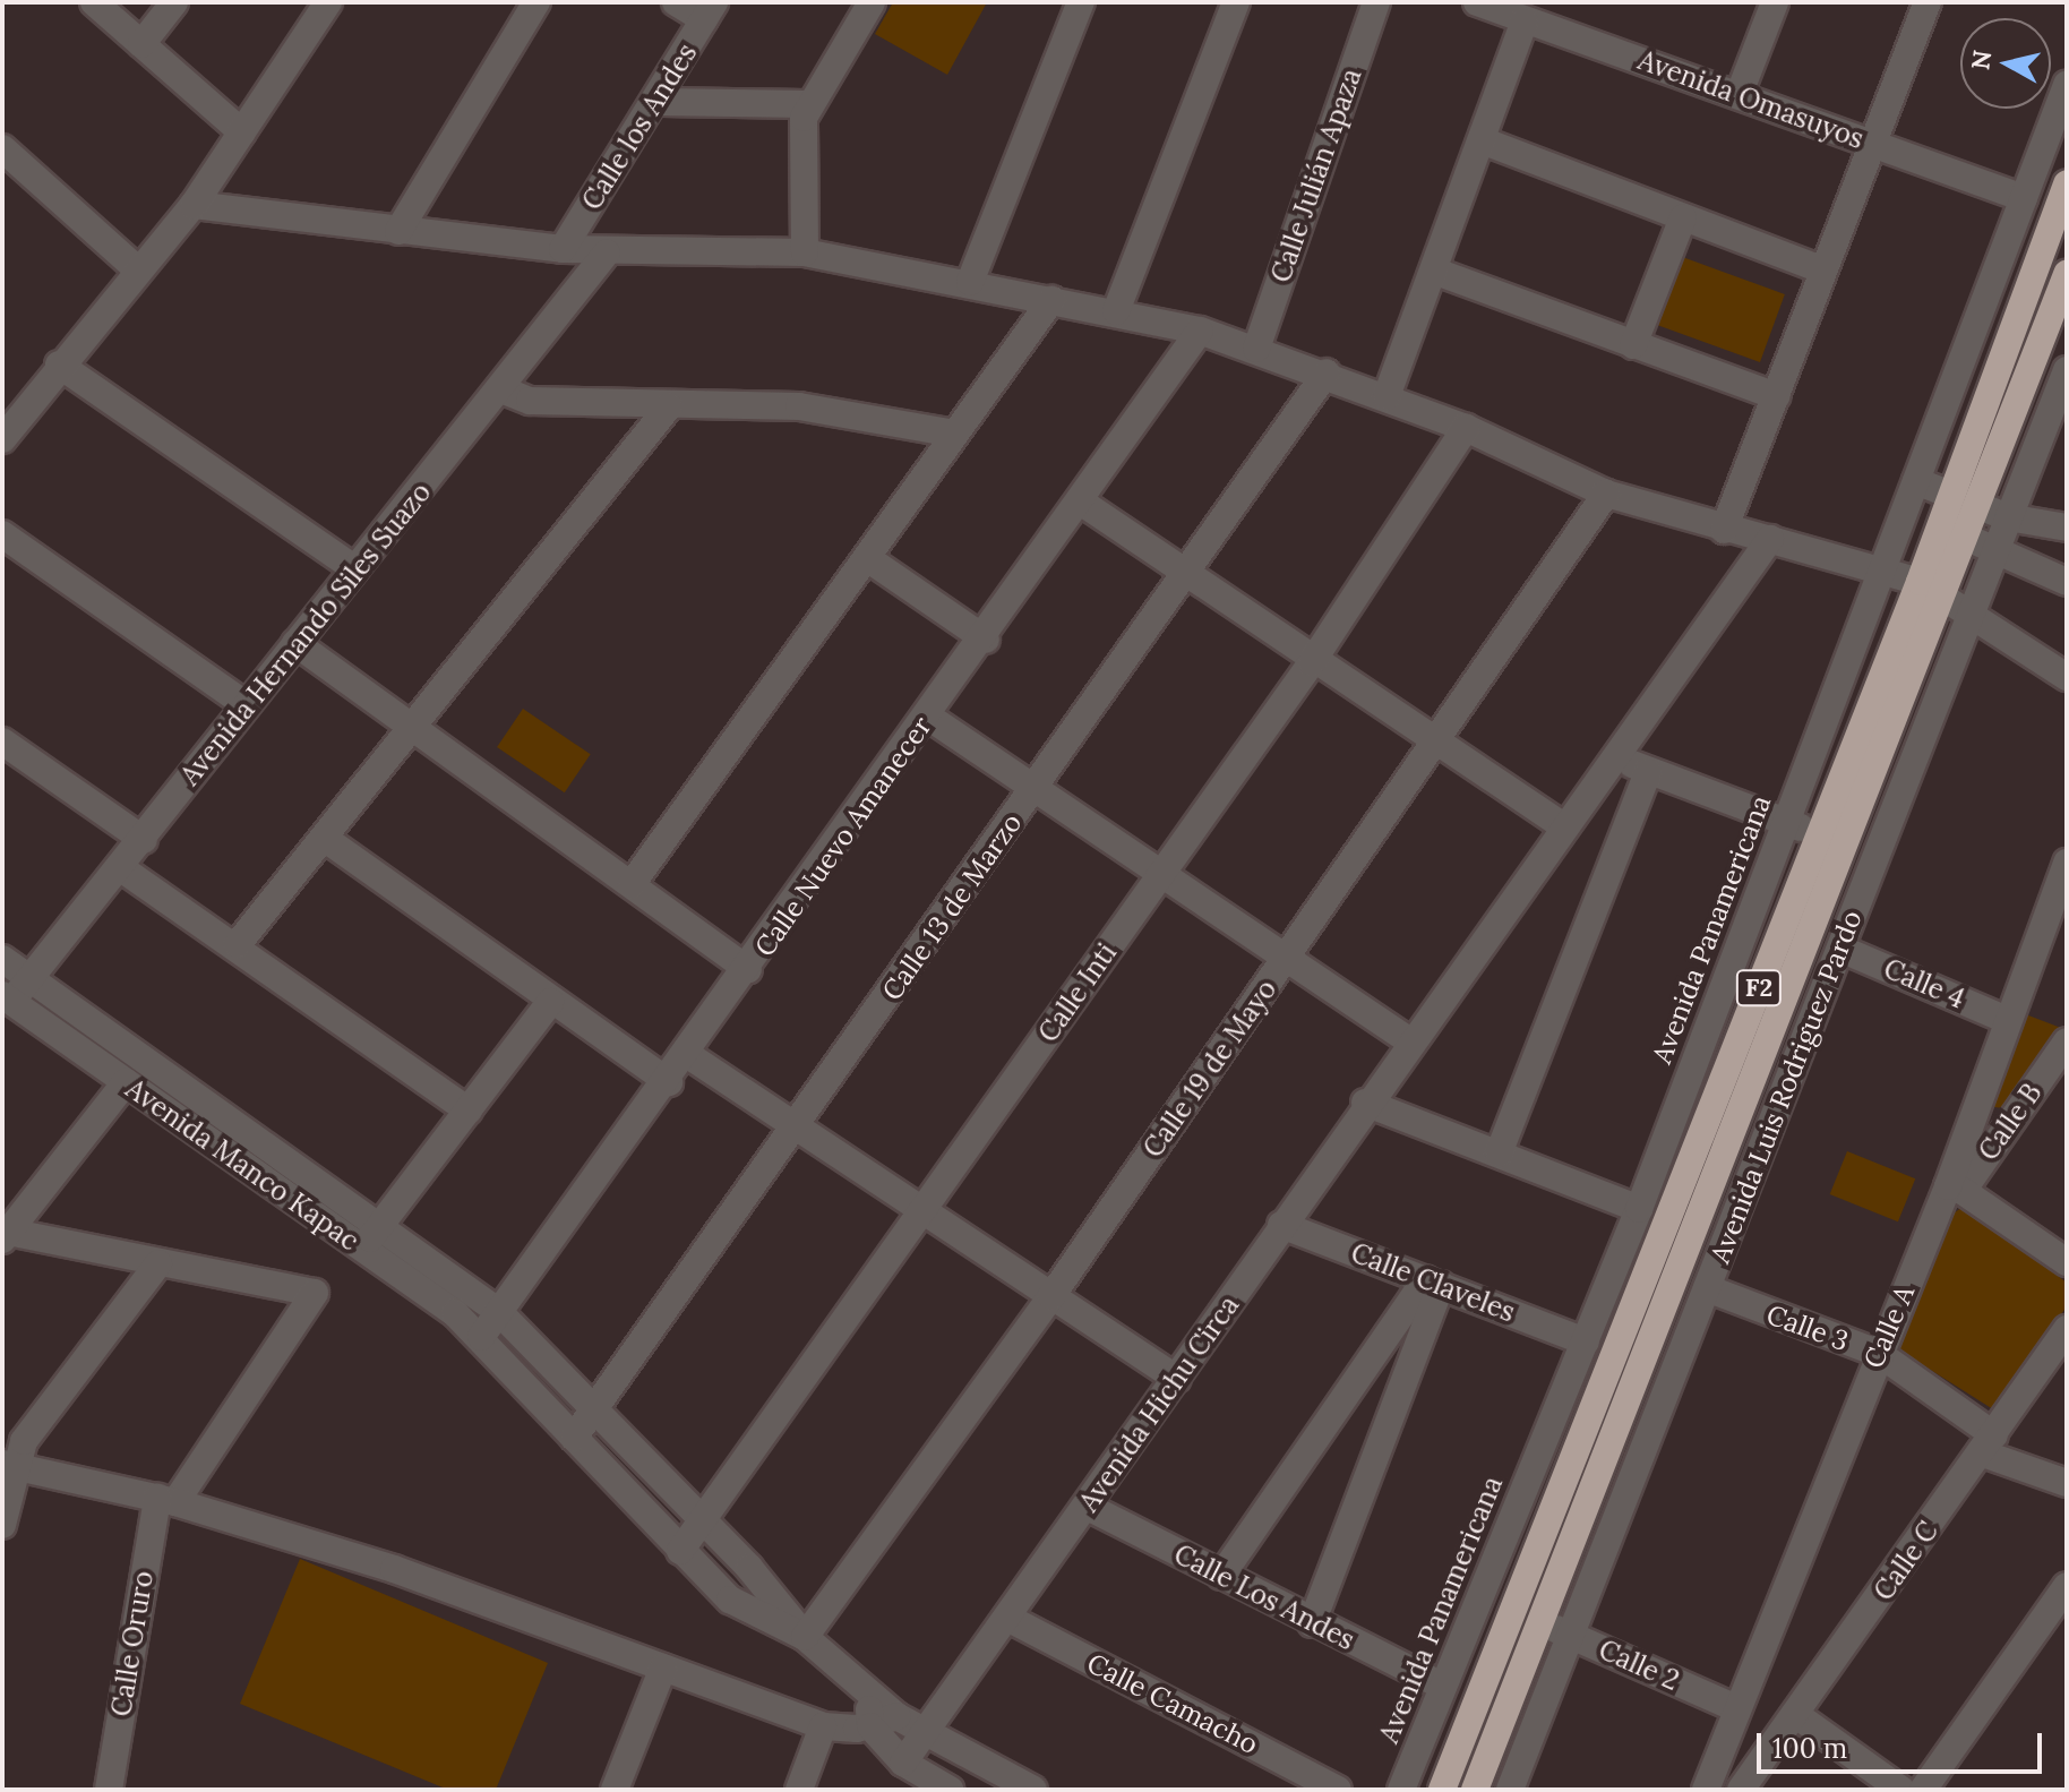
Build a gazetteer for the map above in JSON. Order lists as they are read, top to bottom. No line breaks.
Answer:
{"streets":{"highway":["F2"],"street":["Avenida Omasuyos","Calle los Andes","Calle Julián Apaza","Avenida Hernando Siles Suazo","Calle Nuevo Amanecer","Calle 13 de Marzo","Avenida Panamericana","Calle 4","Calle Inti","Calle 19 de Mayo","Avenida Luis Rodriguez Pardo","Calle B","Avenida Manco Kapac","Calle Claveles","Calle A","Calle 3","Avenida Hichu Circa","Calle C","Calle Los Andes","Calle Oruro","Calle 2","Calle Camacho"]},"crossings":[["Avenida Omasuyos","Avenida Panamericana"],["Avenida Hernando Siles Suazo","Avenida Manco Kapac"],["Calle Nuevo Amanecer","Avenida Manco Kapac"],["Calle 13 de Marzo","Avenida Manco Kapac"],["Avenida Panamericana","Calle Claveles"],["Avenida Panamericana","Calle Los Andes"],["Calle 4","Avenida Luis Rodriguez Pardo"],["Calle 4","Calle A"],["F2","Calle 2"],["Calle Inti","Avenida Manco Kapac"],["Calle 19 de Mayo","Avenida Manco Kapac"],["Avenida Luis Rodriguez Pardo","Calle 3"],["Avenida Luis Rodriguez Pardo","Calle 2"],["Calle B","Calle A"],["Calle Claveles","Avenida Hichu Circa"],["Calle A","Calle 3"],["Calle A","Calle 2"],["Calle 3","Calle C"],["Avenida Hichu Circa","Calle Los Andes"],["Avenida Hichu Circa","Calle Camacho"]],"scale_bar":"100 m","north":"left"}
